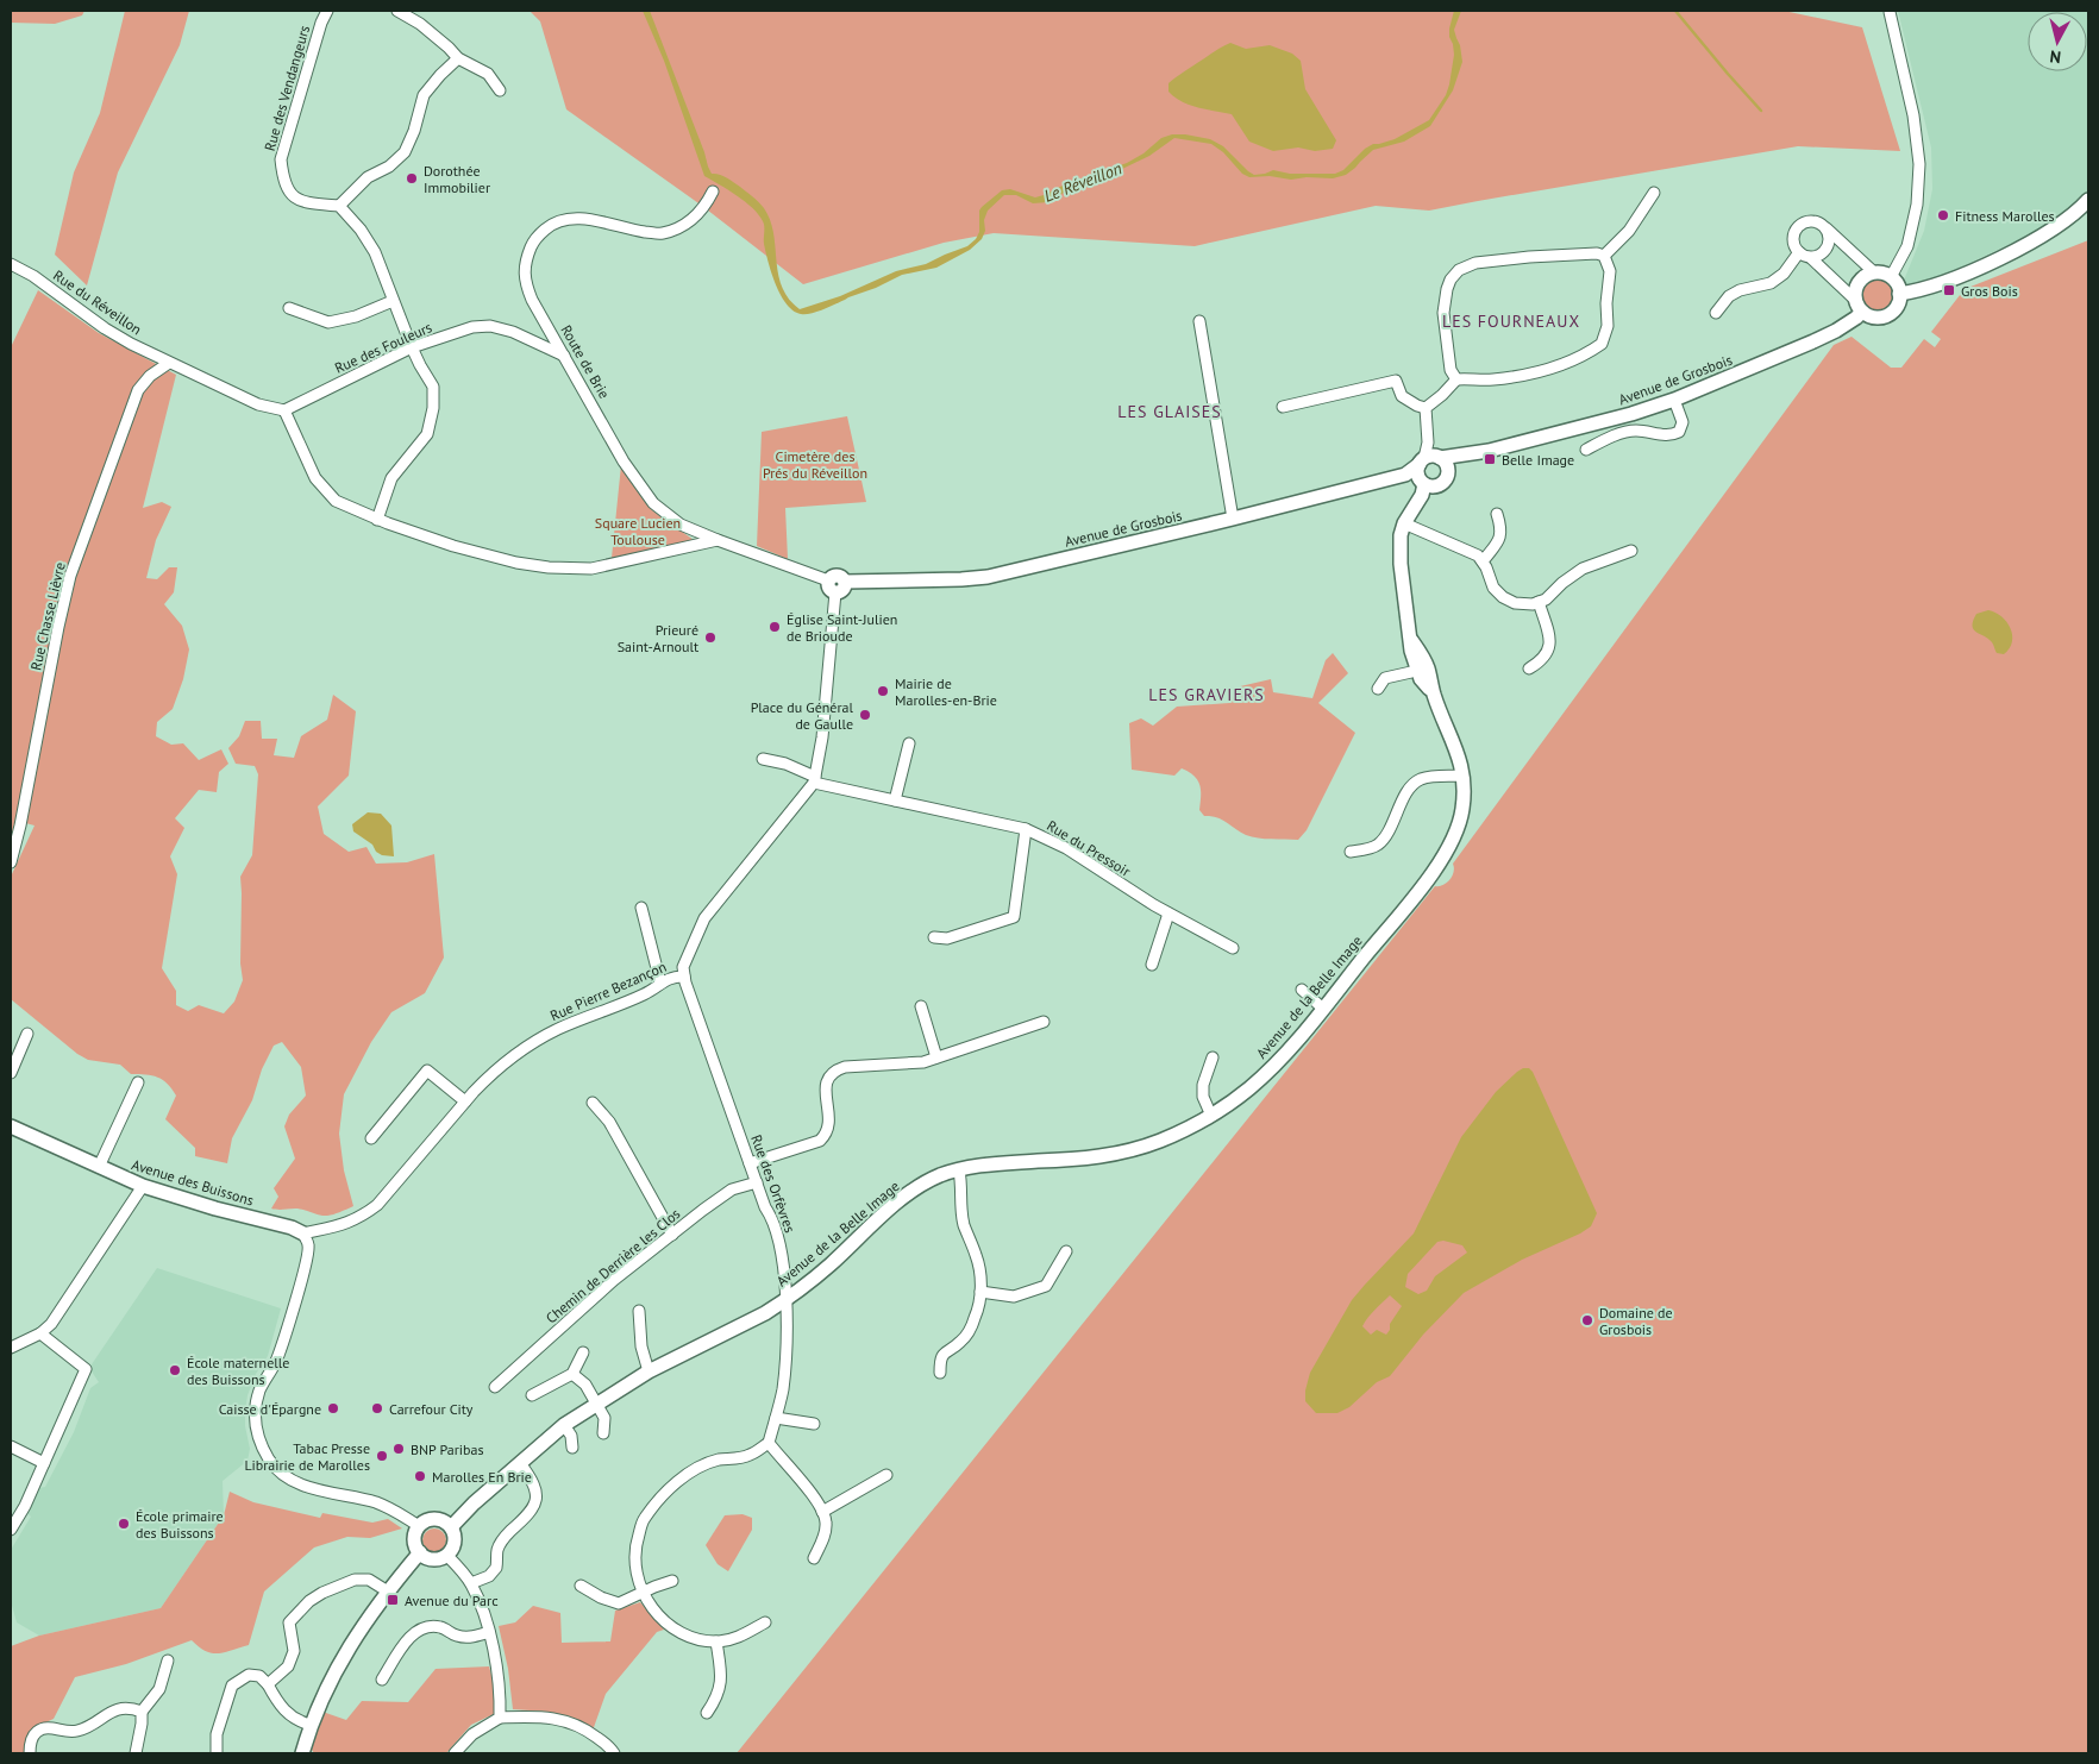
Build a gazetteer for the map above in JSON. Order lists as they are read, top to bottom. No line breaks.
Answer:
{"streets":{"street":["Rue des Vendangeurs","Rue du Réveillon","Rue des Fouleurs","Route de Brie","Avenue de Grosbois","Rue Chasse Lièvre","Rue du Pressoir","Rue Pierre Bezançon","Avenue de la Belle Image","Avenue des Buissons","Rue des Orfèvres","Chemin de Derrière les Clos"]},"crossings":[["Rue du Réveillon","Rue des Fouleurs"],["Rue du Réveillon","Rue Chasse Lièvre"],["Rue des Fouleurs","Route de Brie"],["Route de Brie","Avenue de Grosbois"],["Avenue de Grosbois","Avenue de la Belle Image"],["Rue du Pressoir","Rue Pierre Bezançon"],["Rue Pierre Bezançon","Avenue des Buissons"],["Rue Pierre Bezançon","Rue des Orfèvres"],["Avenue de la Belle Image","Rue des Orfèvres"],["Rue des Orfèvres","Chemin de Derrière les Clos"]],"districts":["LES FOURNEAUX","LES GLAISES","LES GRAVIERS"],"water":["Le Réveillon"],"parks":["Cimetère des Prés du Réveillon","Square Lucien Toulouse"],"places":{"other":["Dorothée Immobilier","Fitness Marolles","Église Saint-Julien de Brioude","Prieuré Saint-Arnoult","Mairie de Marolles-en-Brie","Place du Général de Gaulle","Domaine de Grosbois","École maternelle des Buissons","Caisse d'Épargne","Carrefour City","BNP Paribas","Tabac Presse Librairie de Marolles","Marolles En Brie","École primaire des Buissons"],"transit":["Gros Bois","Belle Image","Avenue du Parc"]},"north":"bottom"}
